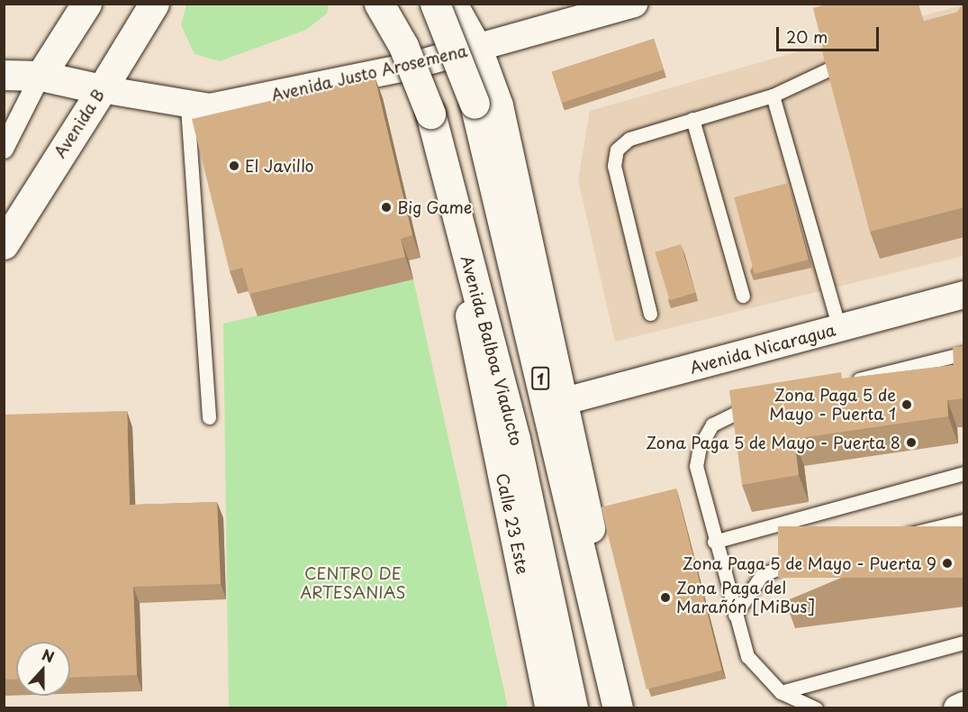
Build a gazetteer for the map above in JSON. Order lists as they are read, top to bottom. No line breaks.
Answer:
{"streets":{"main road":["Avenida B","Avenida Balboa Viaducto","1","Calle 23 Este"],"street":["Avenida Justo Arosemena","Avenida Nicaragua"]},"crossings":[["Avenida Justo Arosemena","Avenida B"],["Avenida Justo Arosemena","1"],["Avenida Justo Arosemena","Calle 23 Este"],["Avenida Nicaragua","1"]],"parks":["CENTRO DE ARTESANIAS"],"places":["El Javillo","Big Game","Zona Paga 5 de Mayo - Puerta 1","Zona Paga 5 de Mayo - Puerta 8","Zona Paga 5 de Mayo - Puerta 9","Zona Paga del Marañón [MiBus]"],"scale_bar":"20 m","north":"top"}
